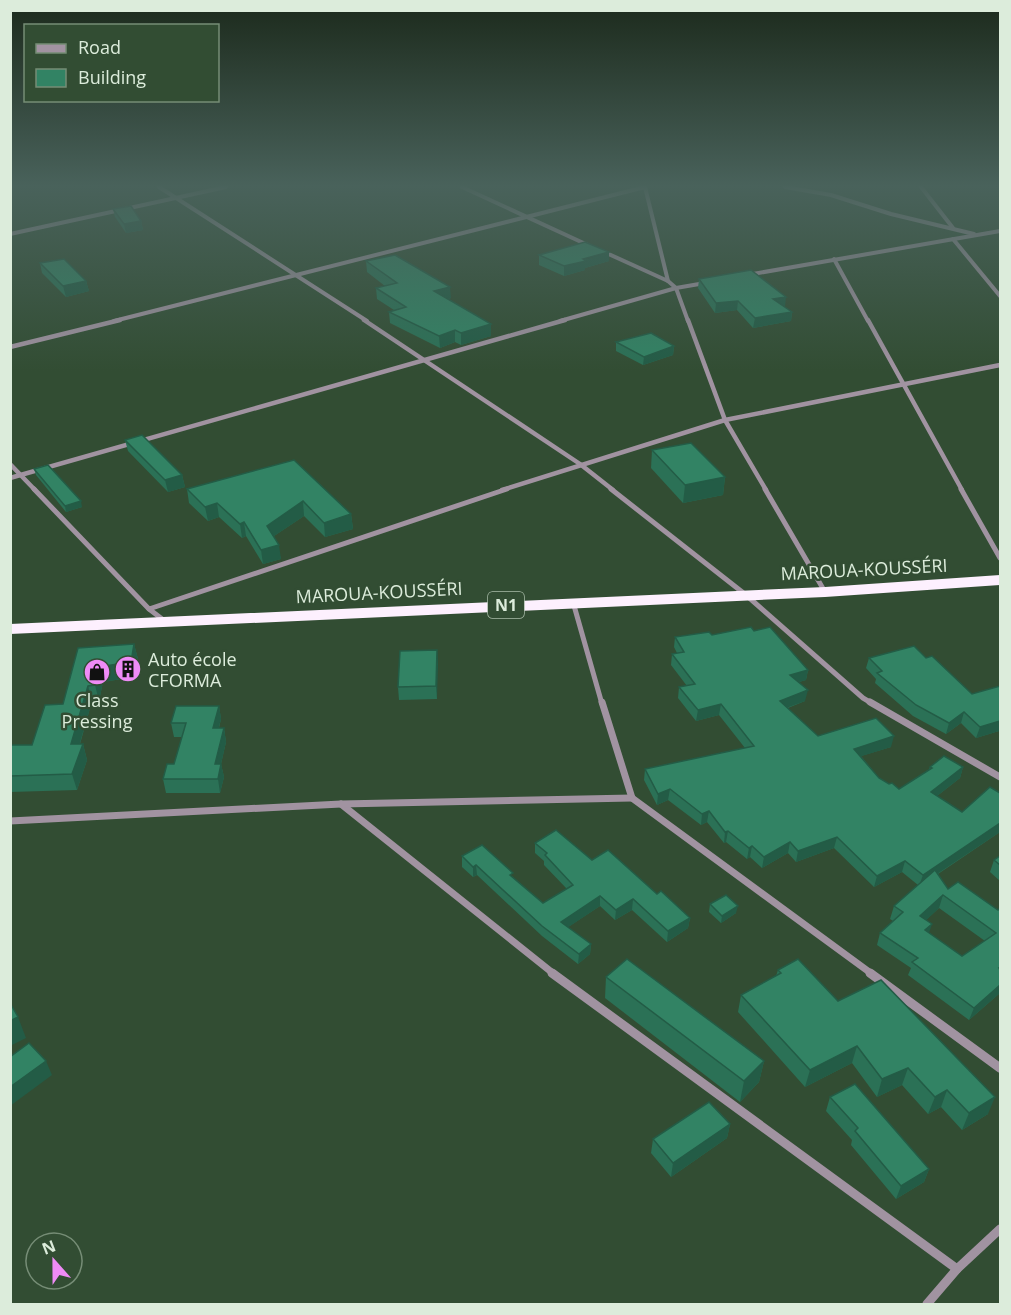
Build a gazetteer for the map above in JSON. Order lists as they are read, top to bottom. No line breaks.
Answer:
{"streets":{"highway":["MAROUA-KOUSSÉRI","N1"]},"places":{"building":["Auto école CFORMA"],"shop":["Class Pressing"]},"legend":["Road","Building"],"north":"top"}
